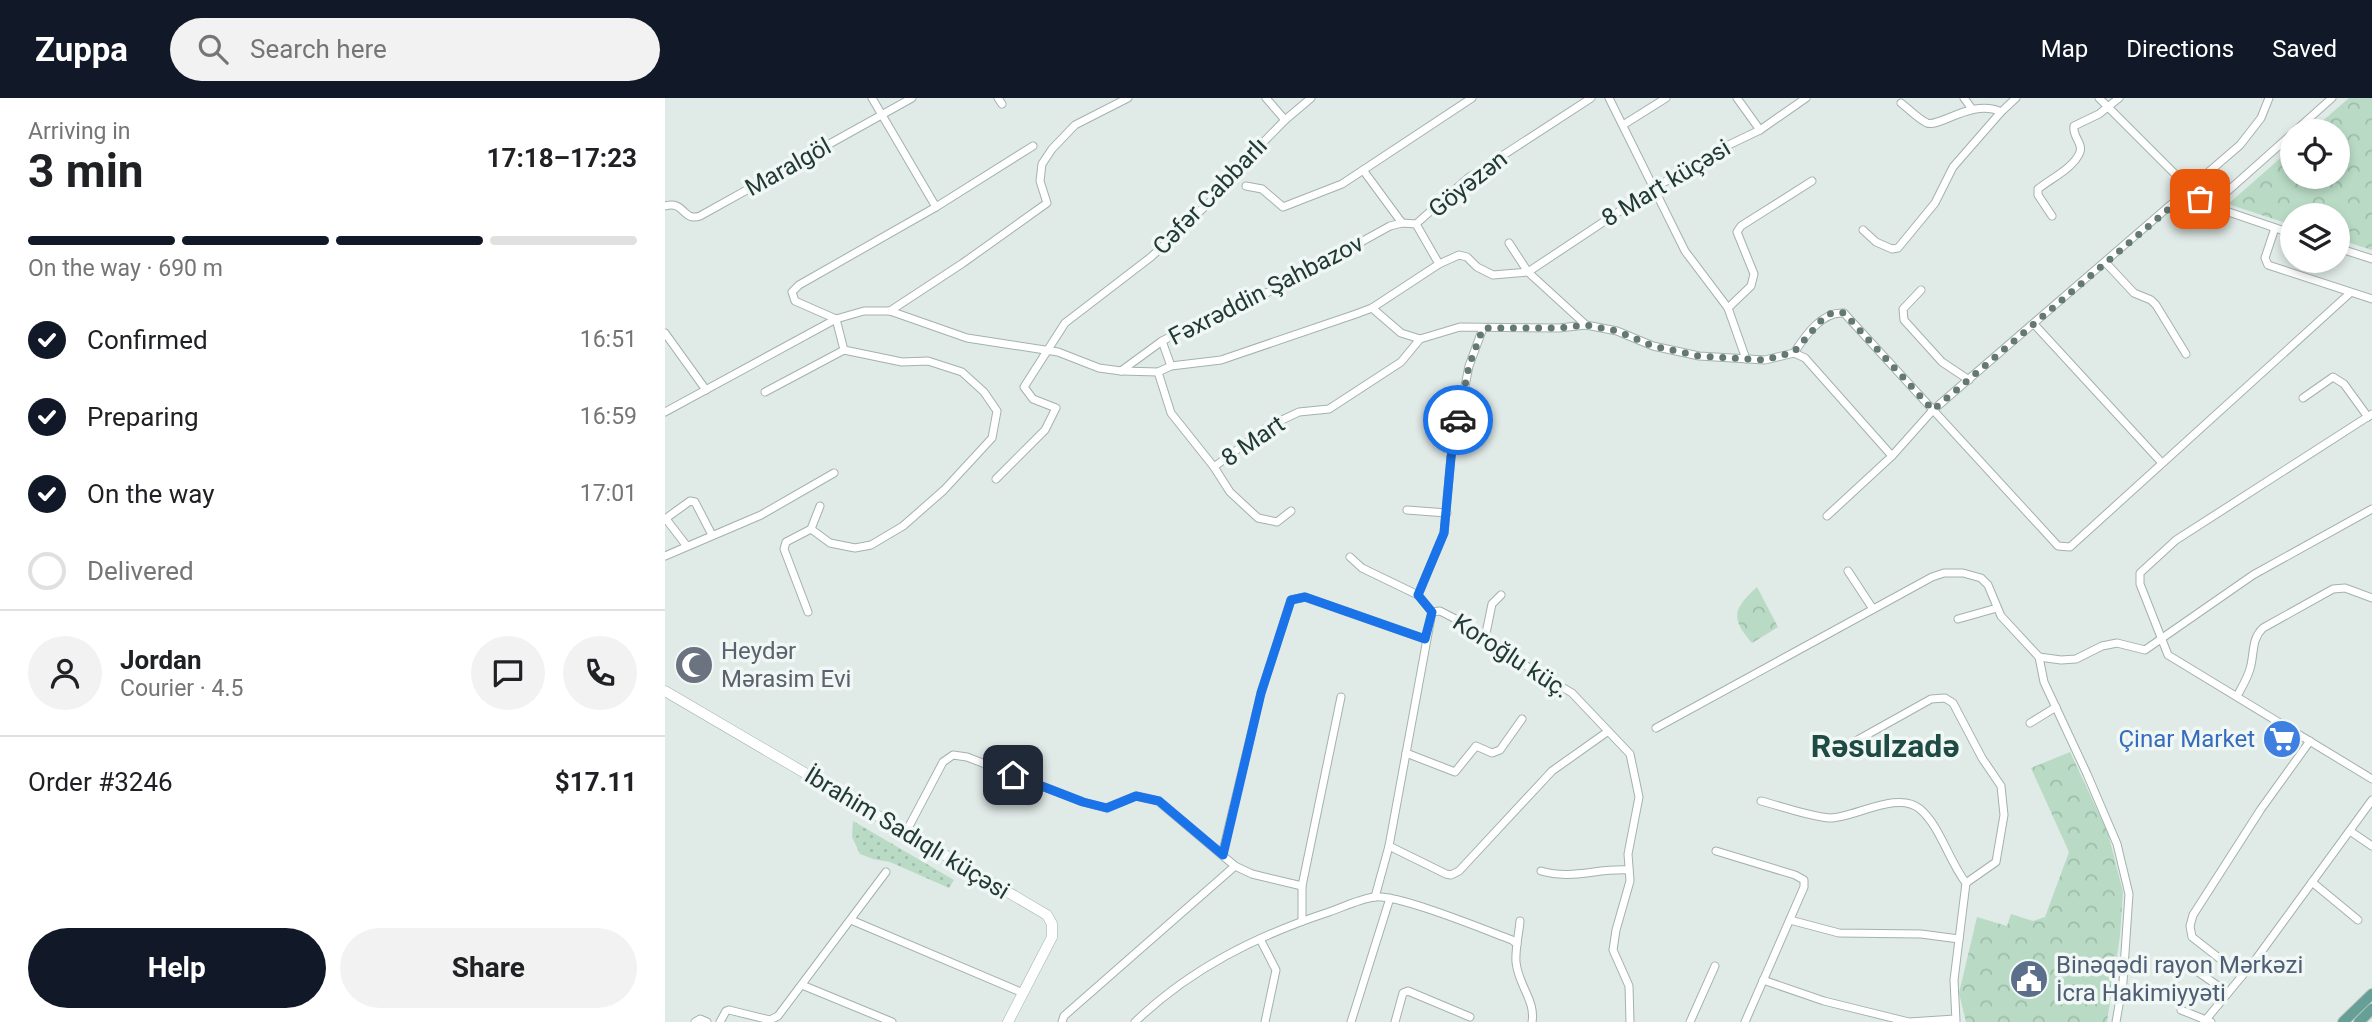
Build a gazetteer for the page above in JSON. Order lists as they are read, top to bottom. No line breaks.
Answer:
{"streets":{"street":["Maralgöl","8 Mart küçəsi","Göyəzən","Cəfər Cabbarlı","Fəxrəddin Şahbazov","8 Mart","Koroğlu küç.","İbrahim Sadıqlı küçəsi"]},"crossings":[["8 Mart küçəsi","Göyəzən"],["Göyəzən","Fəxrəddin Şahbazov"]],"districts":["Rəsulzadə"],"places":{"mosque":["Heydər Mərasim Evi"],"supermarket":["Çinar Market"],"public building":["Binəqədi rayon Mərkəzi İcra Hakimiyyəti"]},"page":{"header":"Zuppa","search":"Search here","nav":["Map","Directions","Saved"],"heading":["3 min","Arriving in","17:18–17:23"],"panel":["Jordan","Courier · 4.5","Order #3246","$17.11"],"bar":"On the way · 690 m","list":[["Confirmed","16:51"],["Preparing","16:59"],["On the way","17:01"],"Delivered"],"buttons":["Help","Share"]}}
